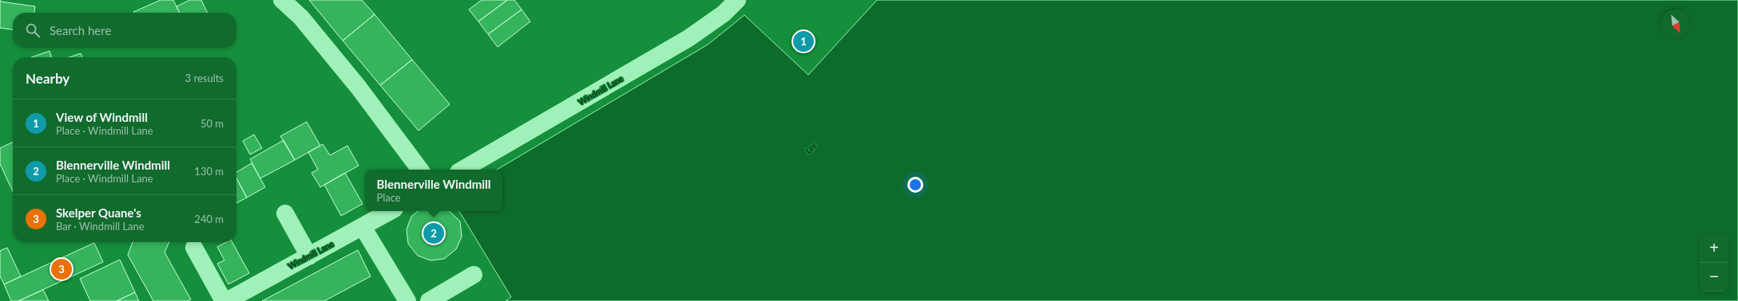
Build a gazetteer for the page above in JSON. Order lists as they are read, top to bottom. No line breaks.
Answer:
{"streets":{"street":["Windmill Lane"]},"water":["Lee"],"north":"bottom right","page":{"search":"Search here","pins":["1","2","3"],"heading":["Nearby","3 results"],"list":[{"mark":"1","name":"View of Windmill","note":"Place · Windmill Lane","value":"50 m"},{"mark":"2","name":"Blennerville Windmill","note":"Place · Windmill Lane","value":"130 m"},{"mark":"3","name":"Skelper Quane's","note":"Bar · Windmill Lane","value":"240 m"}],"popup":["Blennerville Windmill","Place"],"map_buttons":["+","−"]}}
